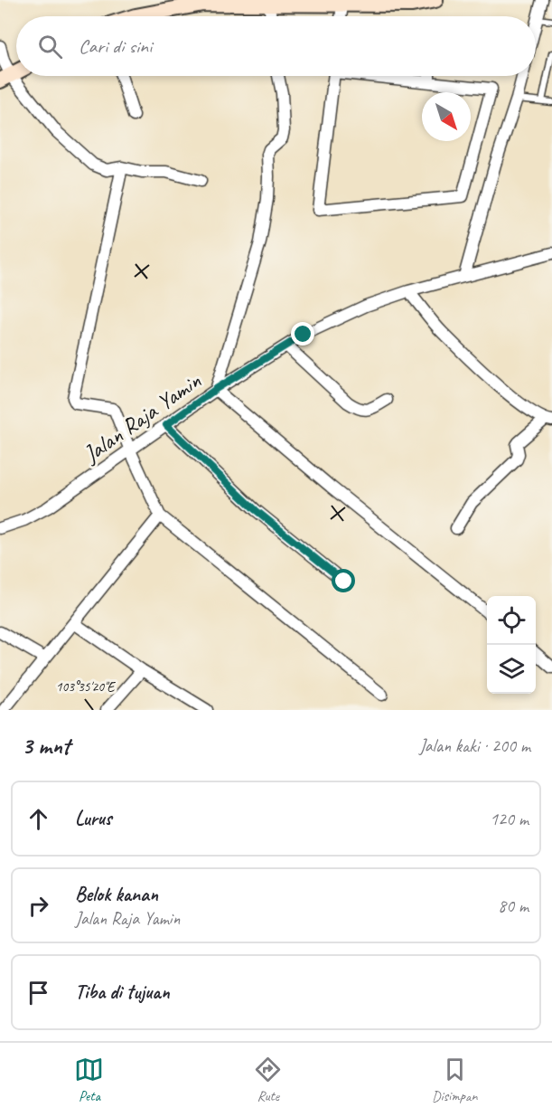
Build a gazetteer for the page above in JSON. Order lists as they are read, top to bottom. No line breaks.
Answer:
{"streets":{"street":["Jalan Raja Yamin"]},"north":"bottom right","page":{"search":"Cari di sini","heading":["3 mnt","Jalan kaki · 200 m"],"list":[["Lurus","120 m"],["Belok kanan","Jalan Raja Yamin","80 m"],"Tiba di tujuan"],"nav":["Peta","Rute","Disimpan"]},"coordinates":["103°35'20\"E"]}
